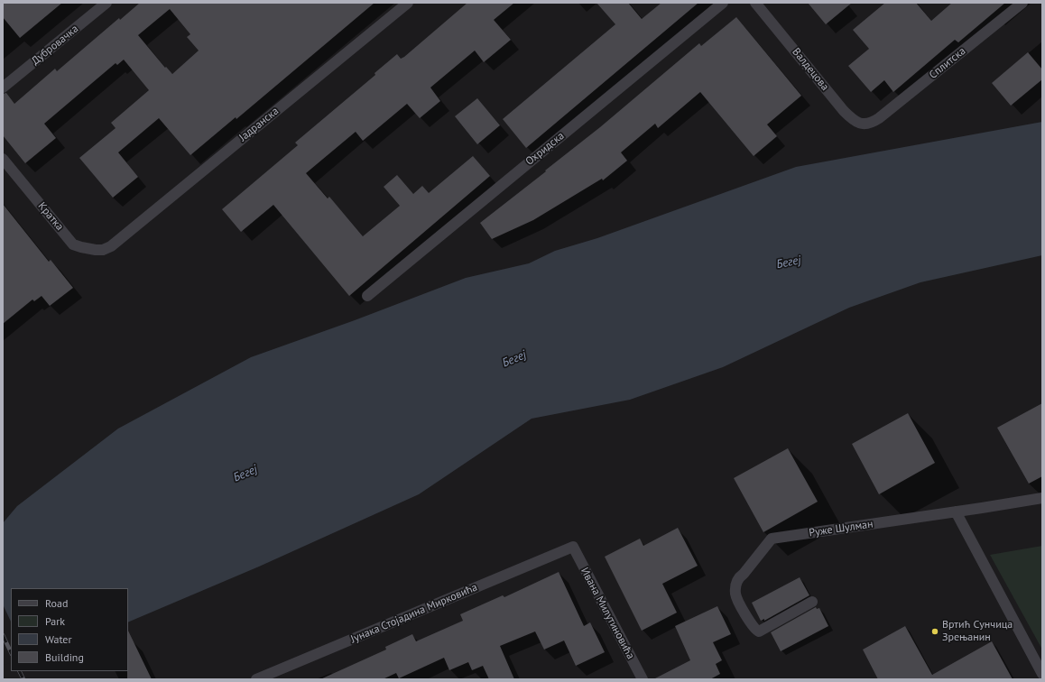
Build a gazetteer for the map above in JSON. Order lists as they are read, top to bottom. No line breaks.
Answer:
{"streets":{"street":["Дубровачка","Сплитска","Валдецова","Јадранска","Охридска","Кратка","Руже Шулман","Јунака Стојадина Мирковића","Ивана Милутиновића"]},"crossings":[["Сплитска","Валдецова"],["Јадранска","Кратка"],["Јунака Стојадина Мирковића","Ивана Милутиновића"]],"water":["Бегеј"],"places":["Вртић Сунчица Зрењанин"],"legend":["Road","Park","Water","Building"]}
